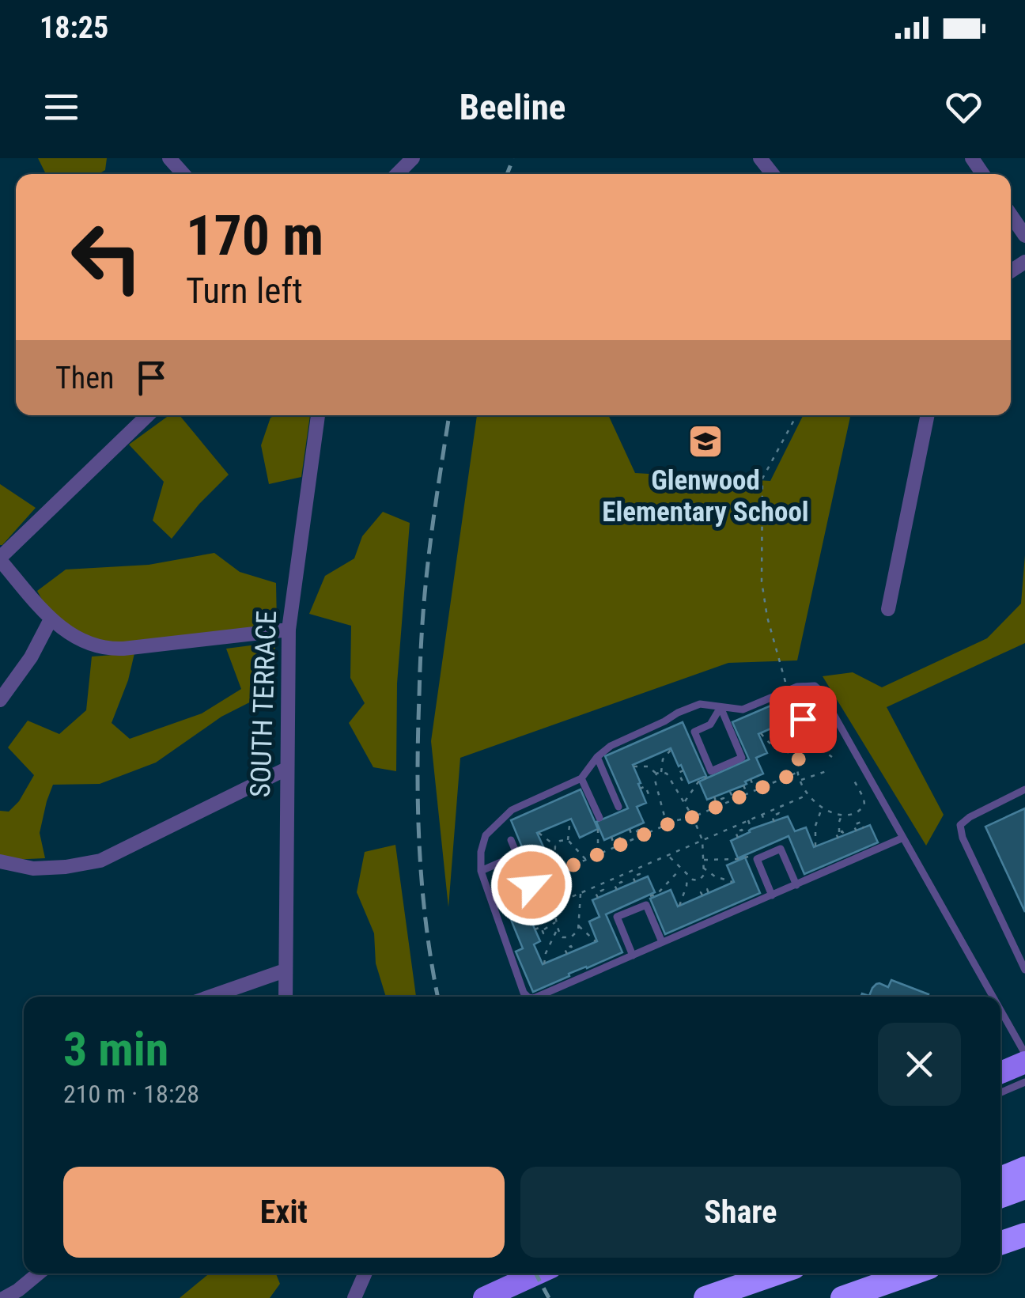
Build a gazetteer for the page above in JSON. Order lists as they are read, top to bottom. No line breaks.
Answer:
{"streets":{"street":["SOUTH TERRACE"]},"places":{"school or university":["Glenwood Elementary School"]},"page":{"status":"18:25","header":"Beeline","turn":["170 m","Turn left"],"then":"Then","heading":["3 min","210 m · 18:28"],"buttons":["Exit","Share"]}}
